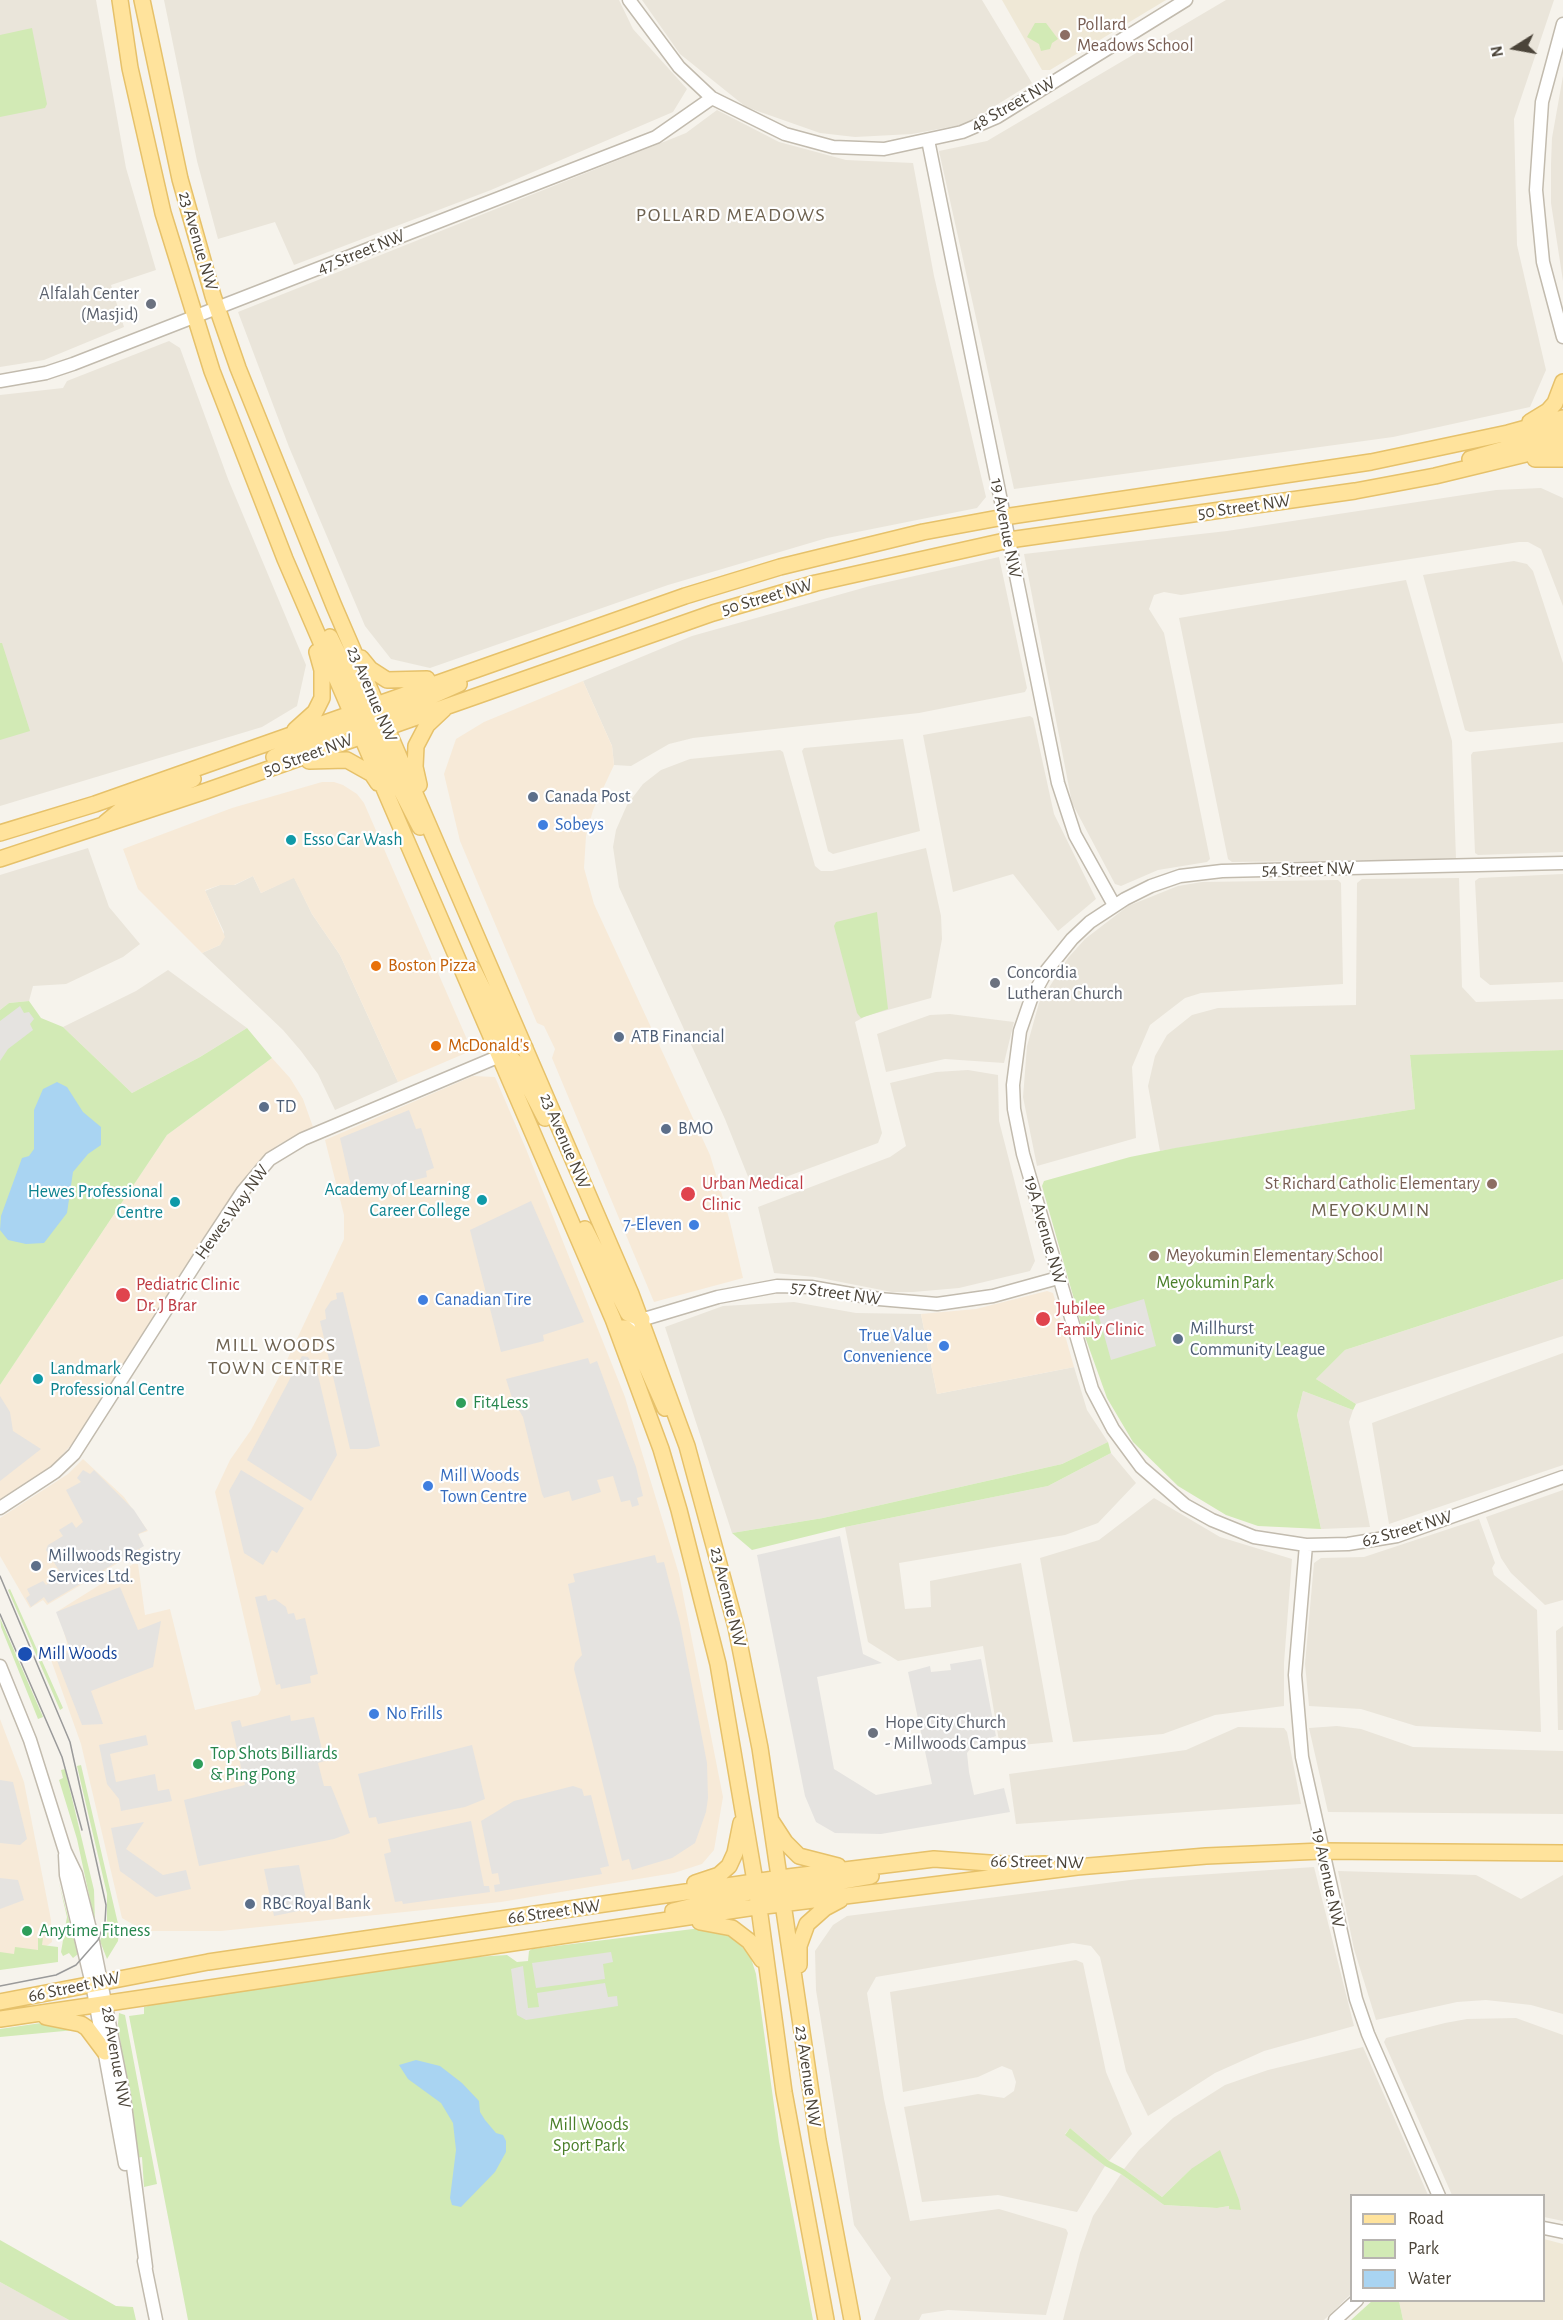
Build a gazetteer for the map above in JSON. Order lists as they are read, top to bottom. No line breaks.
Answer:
{"streets":{"main road":["23 Avenue NW","50 Street NW","66 Street NW"],"street":["48 Street NW","47 Street NW","19 Avenue NW","54 Street NW","Hewes Way NW","19A Avenue NW","57 Street NW","62 Street NW","28 Avenue NW"]},"crossings":[["48 Street NW","47 Street NW"],["48 Street NW","19 Avenue NW"],["23 Avenue NW","47 Street NW"],["23 Avenue NW","50 Street NW"],["23 Avenue NW","Hewes Way NW"],["23 Avenue NW","57 Street NW"],["23 Avenue NW","66 Street NW"],["50 Street NW","19 Avenue NW"],["19 Avenue NW","54 Street NW"],["19 Avenue NW","62 Street NW"],["19 Avenue NW","66 Street NW"],["54 Street NW","19A Avenue NW"],["19A Avenue NW","57 Street NW"],["19A Avenue NW","62 Street NW"],["66 Street NW","28 Avenue NW"]],"districts":["POLLARD MEADOWS","MEYOKUMIN","MILL WOODS TOWN CENTRE"],"parks":["Meyokumin Park","Mill Woods Sport Park"],"places":["Pollard Meadows School","Alfalah Center (Masjid)","Canada Post","Sobeys","Esso Car Wash","Boston Pizza","Concordia Lutheran Church","ATB Financial","McDonald's","TD","BMO","St Richard Catholic Elementary","Urban Medical Clinic","Academy of Learning Career College","Hewes Professional Centre","7-Eleven","Meyokumin Elementary School","Pediatric Clinic Dr. J Brar","Canadian Tire","Jubilee Family Clinic","Millhurst Community League","True Value Convenience","Landmark Professional Centre","Fit4Less","Mill Woods Town Centre","Millwoods Registry Services Ltd.","Mill Woods","No Frills","Hope City Church - Millwoods Campus","Top Shots Billiards & Ping Pong","RBC Royal Bank","Anytime Fitness"],"legend":["Road","Park","Water"],"north":"left"}
